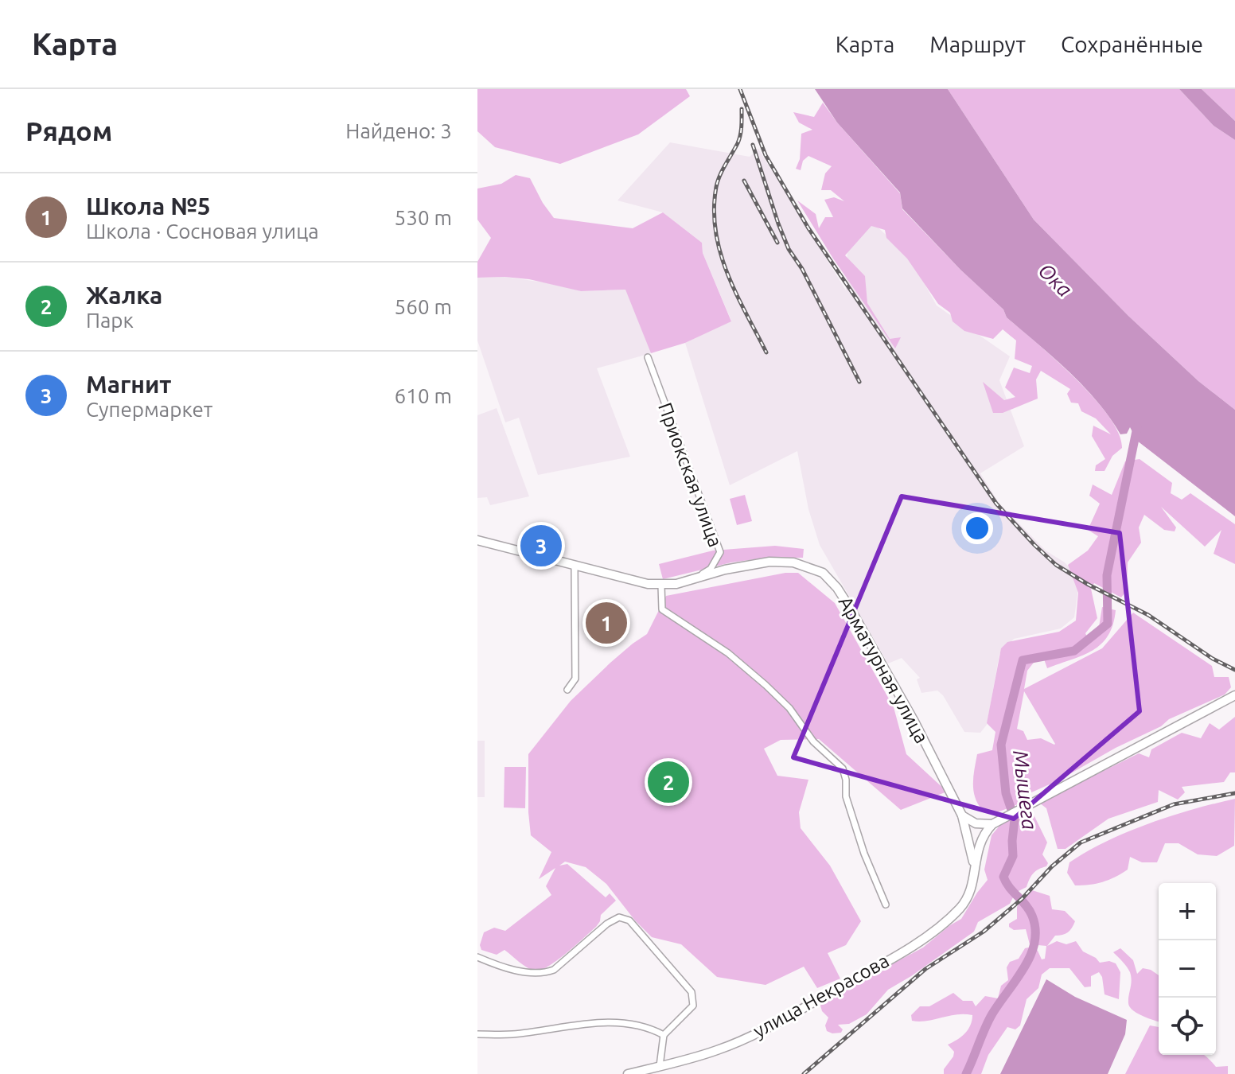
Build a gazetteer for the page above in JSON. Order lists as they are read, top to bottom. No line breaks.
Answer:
{"streets":{"main road":["Арматурная улица","улица Некрасова"],"street":["Приокская улица"]},"crossings":[["Приокская улица","Арматурная улица"],["Арматурная улица","улица Некрасова"]],"water":["Ока","Мышега"],"page":{"header":"Карта","nav":["Карта","Маршрут","Сохранённые"],"heading":["Рядом","Найдено: 3"],"list":[{"mark":"1","name":"Школа №5","note":"Школа · Сосновая улица","value":"530 m"},{"mark":"2","name":"Жалка","note":"Парк","value":"560 m"},{"mark":"3","name":"Магнит","note":"Супермаркет","value":"610 m"}],"pins":["3","1","2"],"map_buttons":["+","−"]}}
